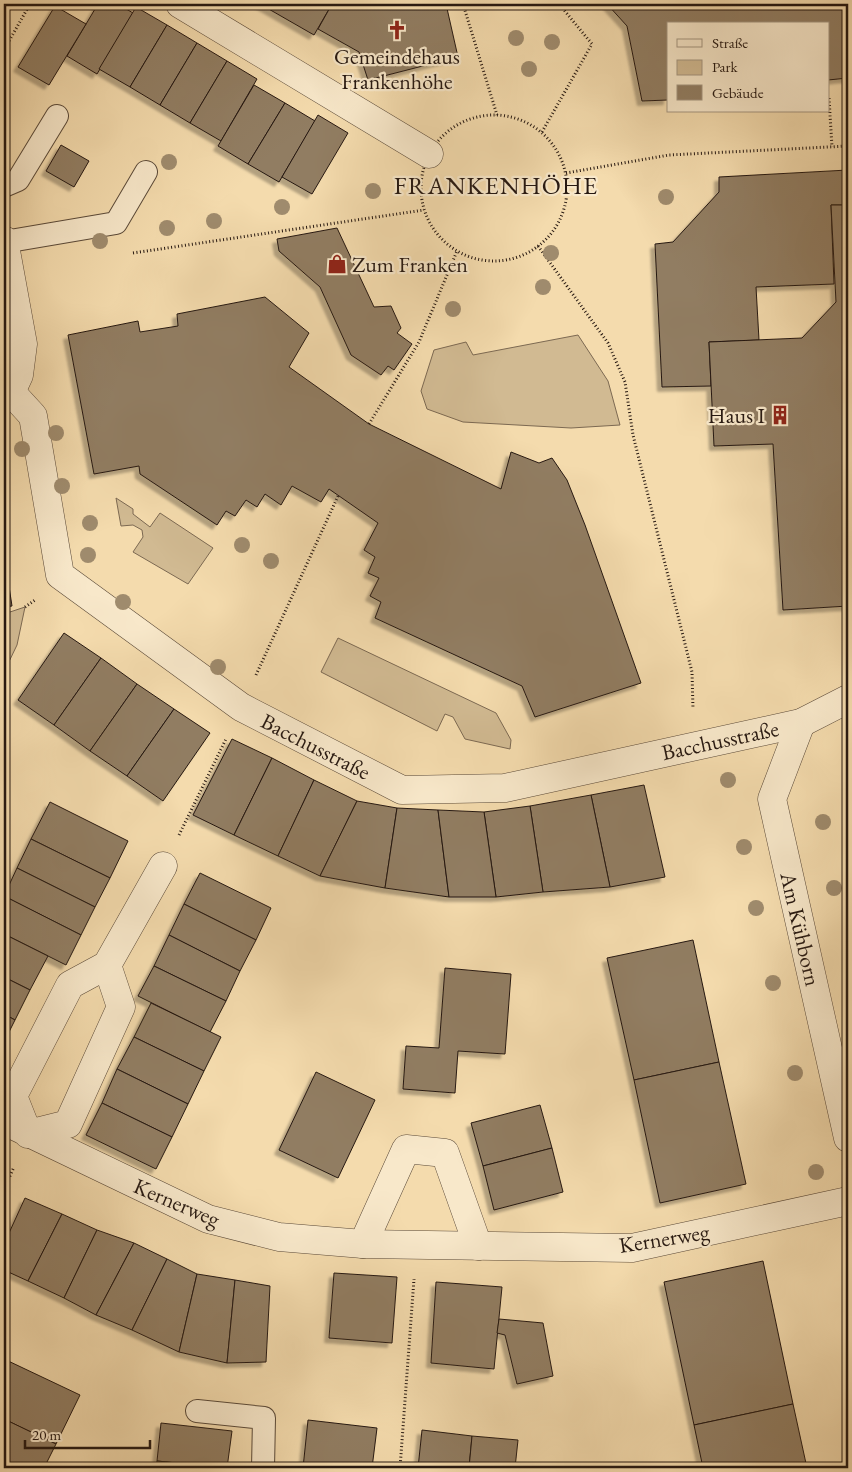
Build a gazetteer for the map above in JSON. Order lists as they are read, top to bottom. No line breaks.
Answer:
{"streets":{"street":["Bacchusstraße","Am Kühborn","Kernerweg"]},"crossings":[["Bacchusstraße","Am Kühborn"]],"districts":["FRANKENHÖHE"],"places":{"church":["Gemeindehaus Frankenhöhe"],"shop":["Zum Franken"],"building":["Haus I"]},"legend":["Straße","Park","Gebäude"],"scale_bar":"20 m"}
